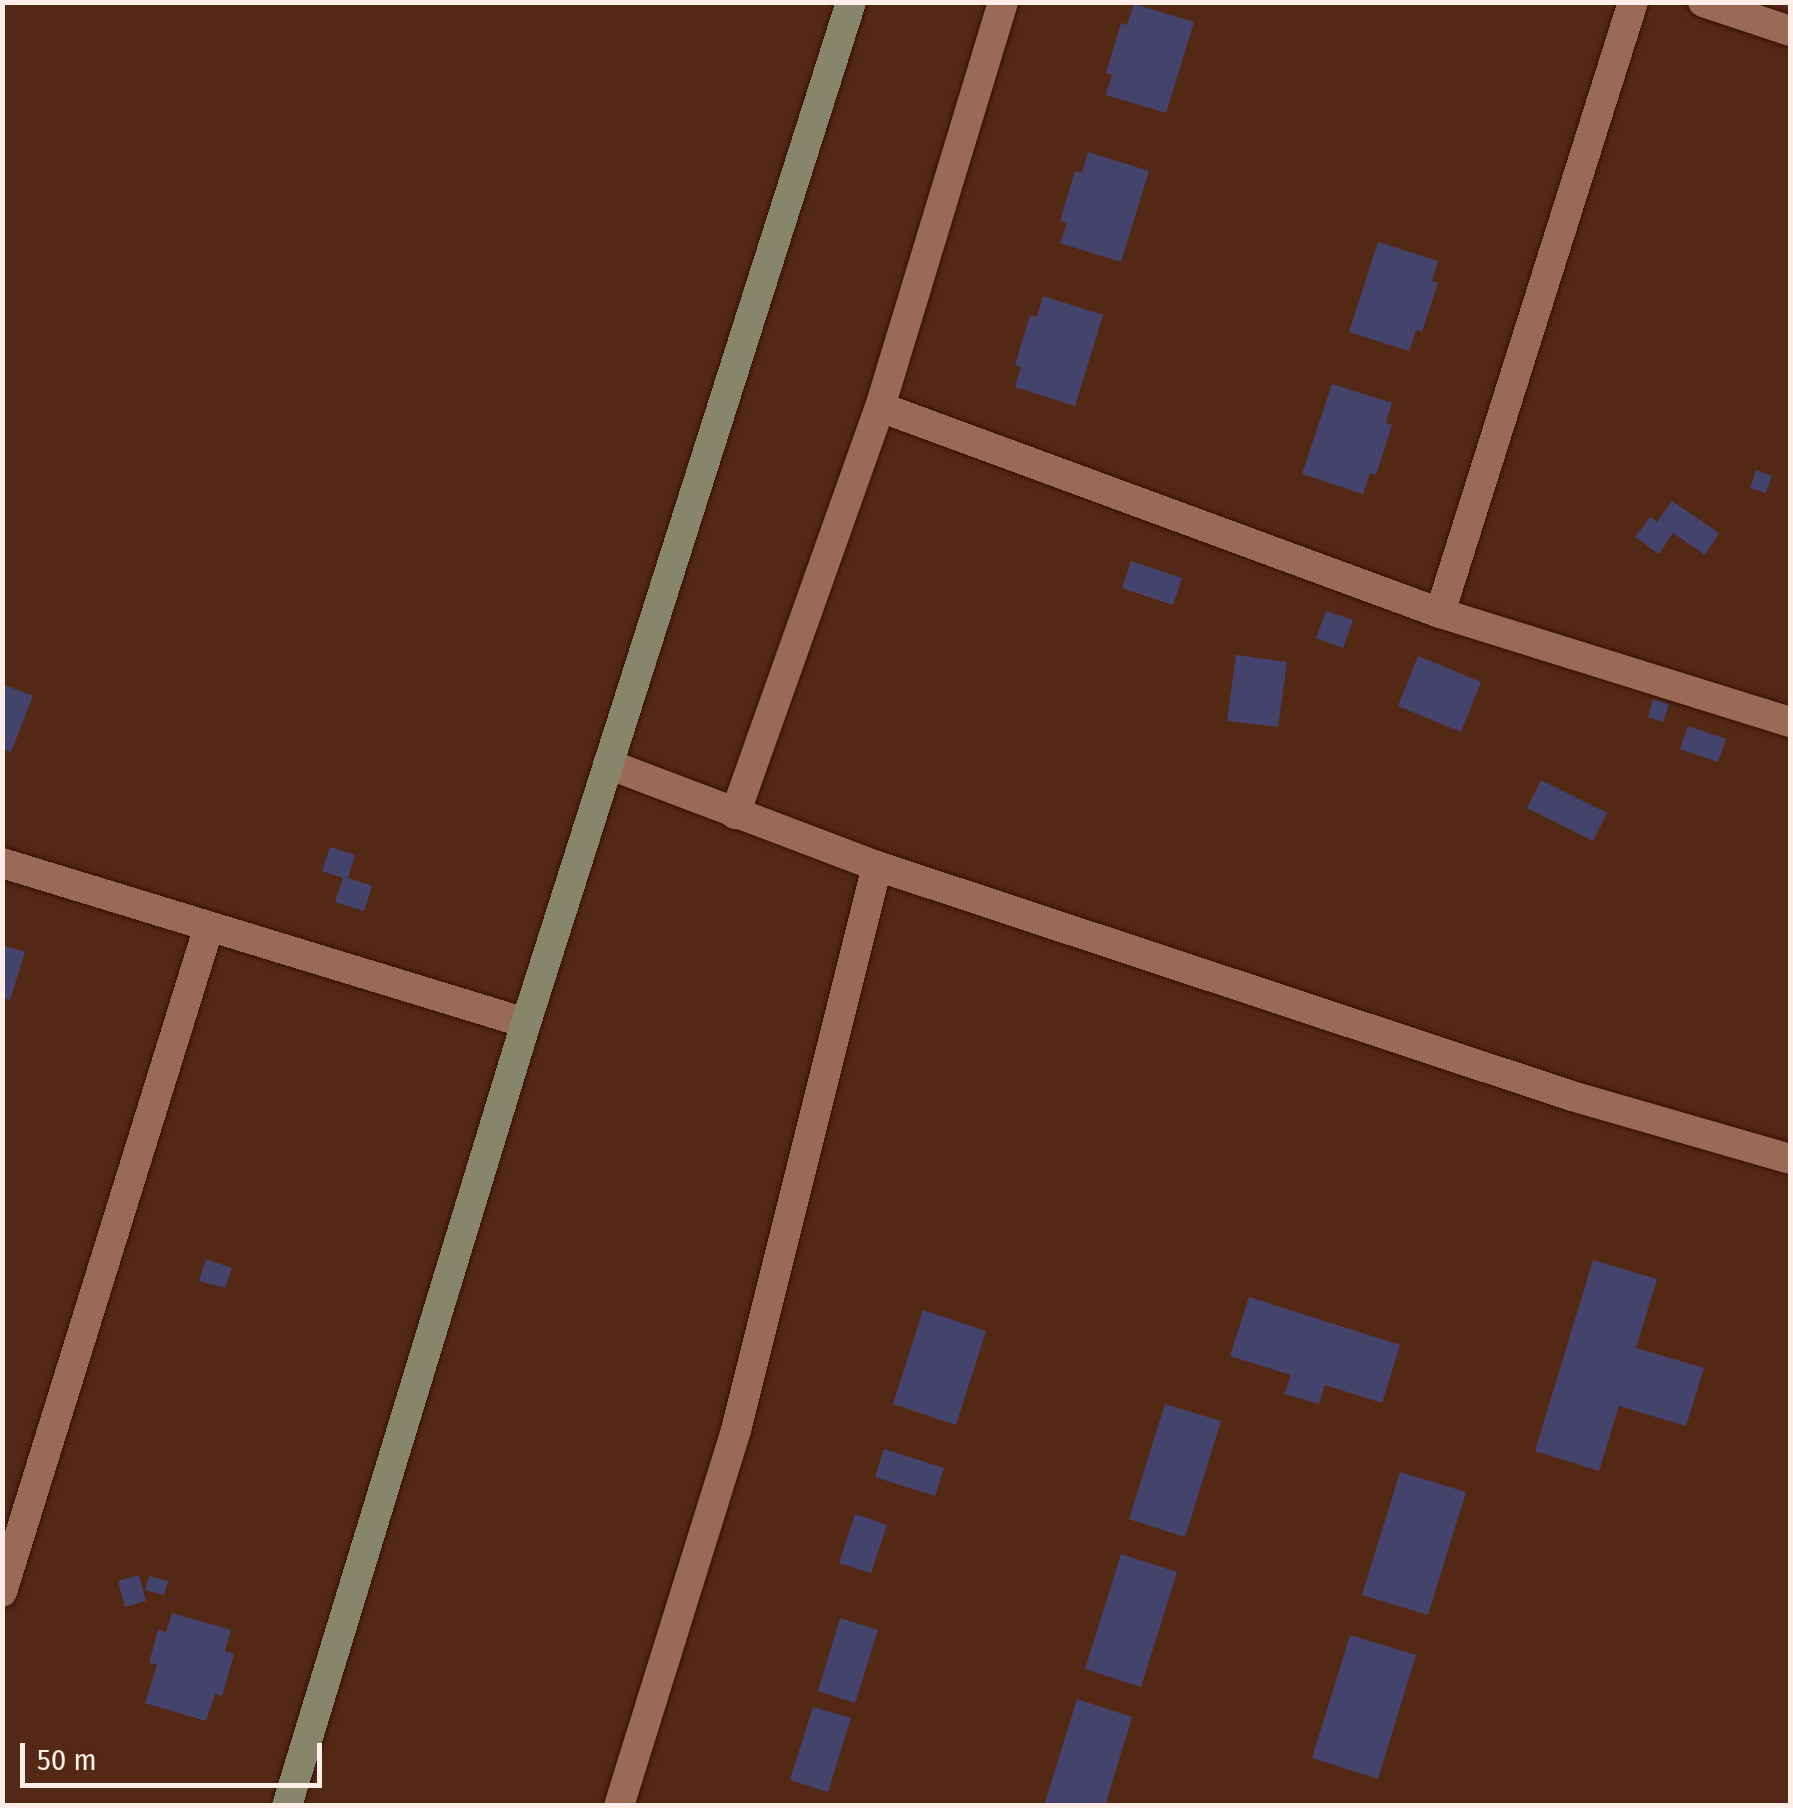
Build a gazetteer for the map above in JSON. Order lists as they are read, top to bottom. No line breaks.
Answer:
{"scale_bar":"50 m"}
